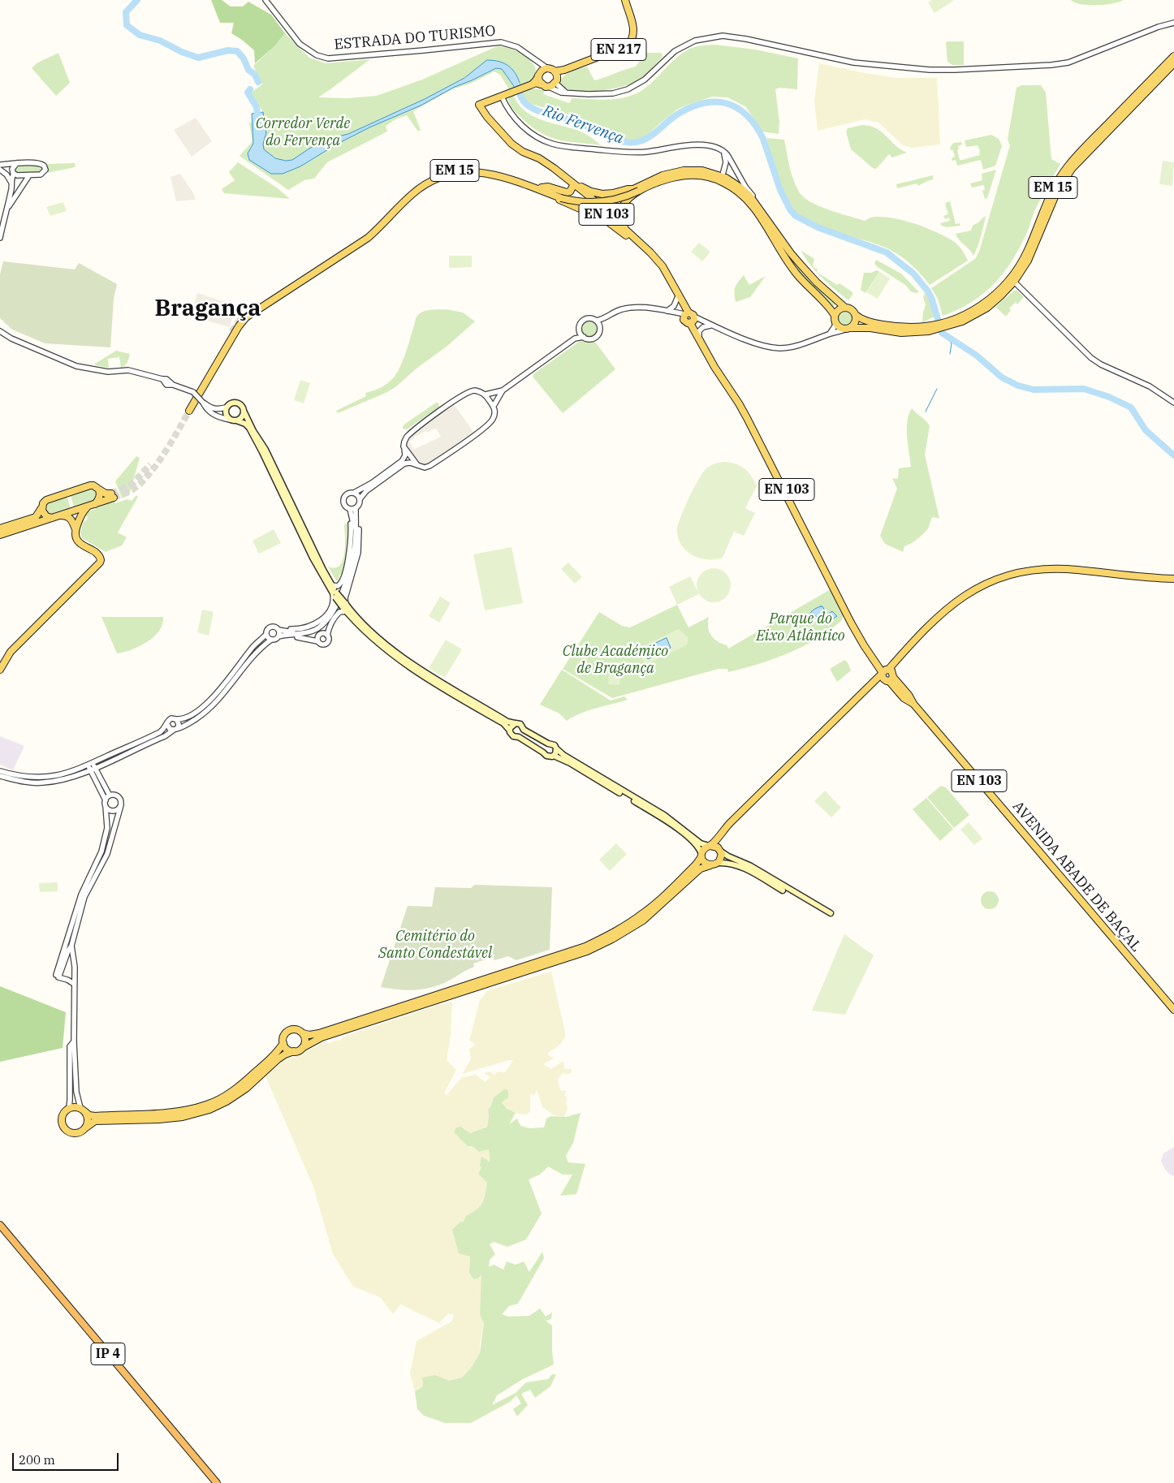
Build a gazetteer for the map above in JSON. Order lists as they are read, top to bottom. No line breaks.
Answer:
{"streets":{"highway":["IP 4"],"main road":["EN 217","EM 15","EN 103","AVENIDA ABADE DE BAÇAL"],"street":["ESTRADA DO TURISMO"]},"crossings":[["ESTRADA DO TURISMO","EN 217"],["ESTRADA DO TURISMO","EN 103"],["EN 217","EN 103"],["EN 103","AVENIDA ABADE DE BAÇAL"]],"districts":["Bragança"],"water":["Rio Fervença"],"parks":["Corredor Verde do Fervença","Parque do Eixo Atlântico","Clube Académico de Bragança","Cemitério do Santo Condestável"],"scale_bar":"200 m"}
